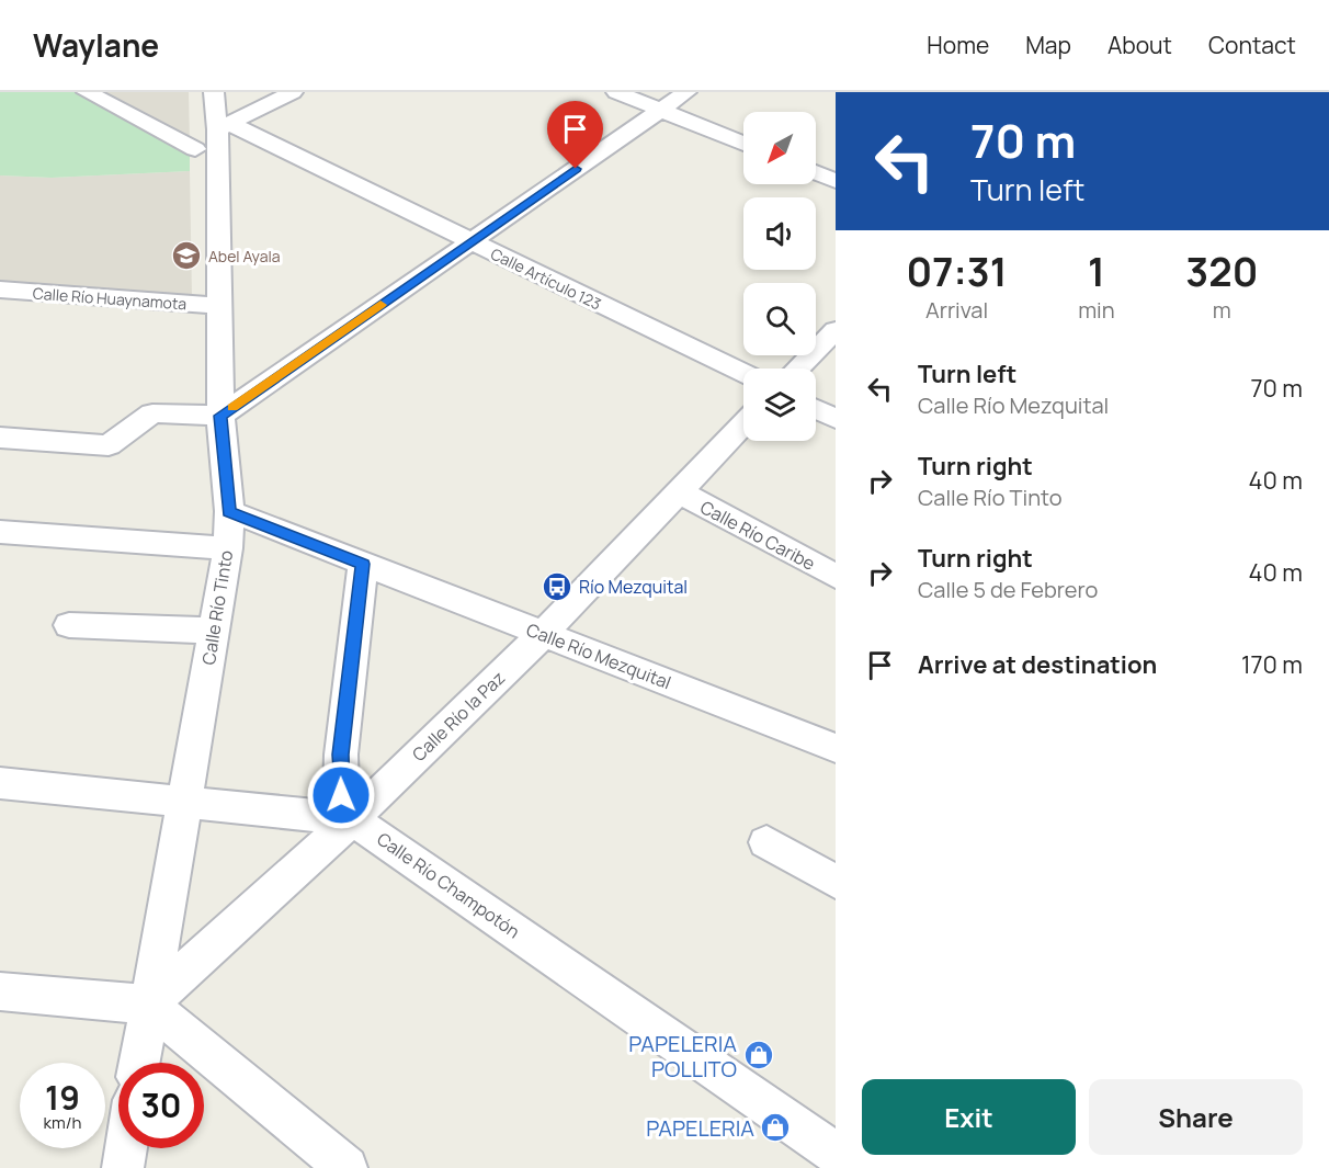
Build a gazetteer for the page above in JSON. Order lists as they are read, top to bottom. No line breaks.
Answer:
{"streets":{"street":["Calle Artículo 123","Calle Río Huaynamota","Calle Río Caribe","Calle Río Tinto","Calle Río Mezquital","Calle Río la Paz","Calle Río Champotón"]},"crossings":[["Calle Artículo 123","Calle Río Tinto"],["Calle Río Huaynamota","Calle Río Tinto"],["Calle Río Caribe","Calle Río la Paz"],["Calle Río Tinto","Calle Río Mezquital"],["Calle Río Tinto","Calle Río la Paz"],["Calle Río Tinto","Calle Río Champotón"],["Calle Río Mezquital","Calle Río la Paz"],["Calle Río la Paz","Calle Río Champotón"]],"places":{"school or university":["Abel Ayala"],"bus stop":["Río Mezquital"],"shop":["PAPELERIA POLLITO","PAPELERIA"]},"north":"bottom left","page":{"header":"Waylane","nav":["Home","Map","About","Contact"],"turn":["70 m","Turn left"],"eta":["07:31","Arrival","1","min","320","m"],"list":[{"name":"Turn left","note":"Calle Río Mezquital","value":"70 m"},{"name":"Turn right","note":"Calle Río Tinto","value":"40 m"},{"name":"Turn right","note":"Calle 5 de Febrero","value":"40 m"},{"name":"Arrive at destination","value":"170 m"}],"speed":"19 km/h","limit":"30","buttons":["Exit","Share"]}}
